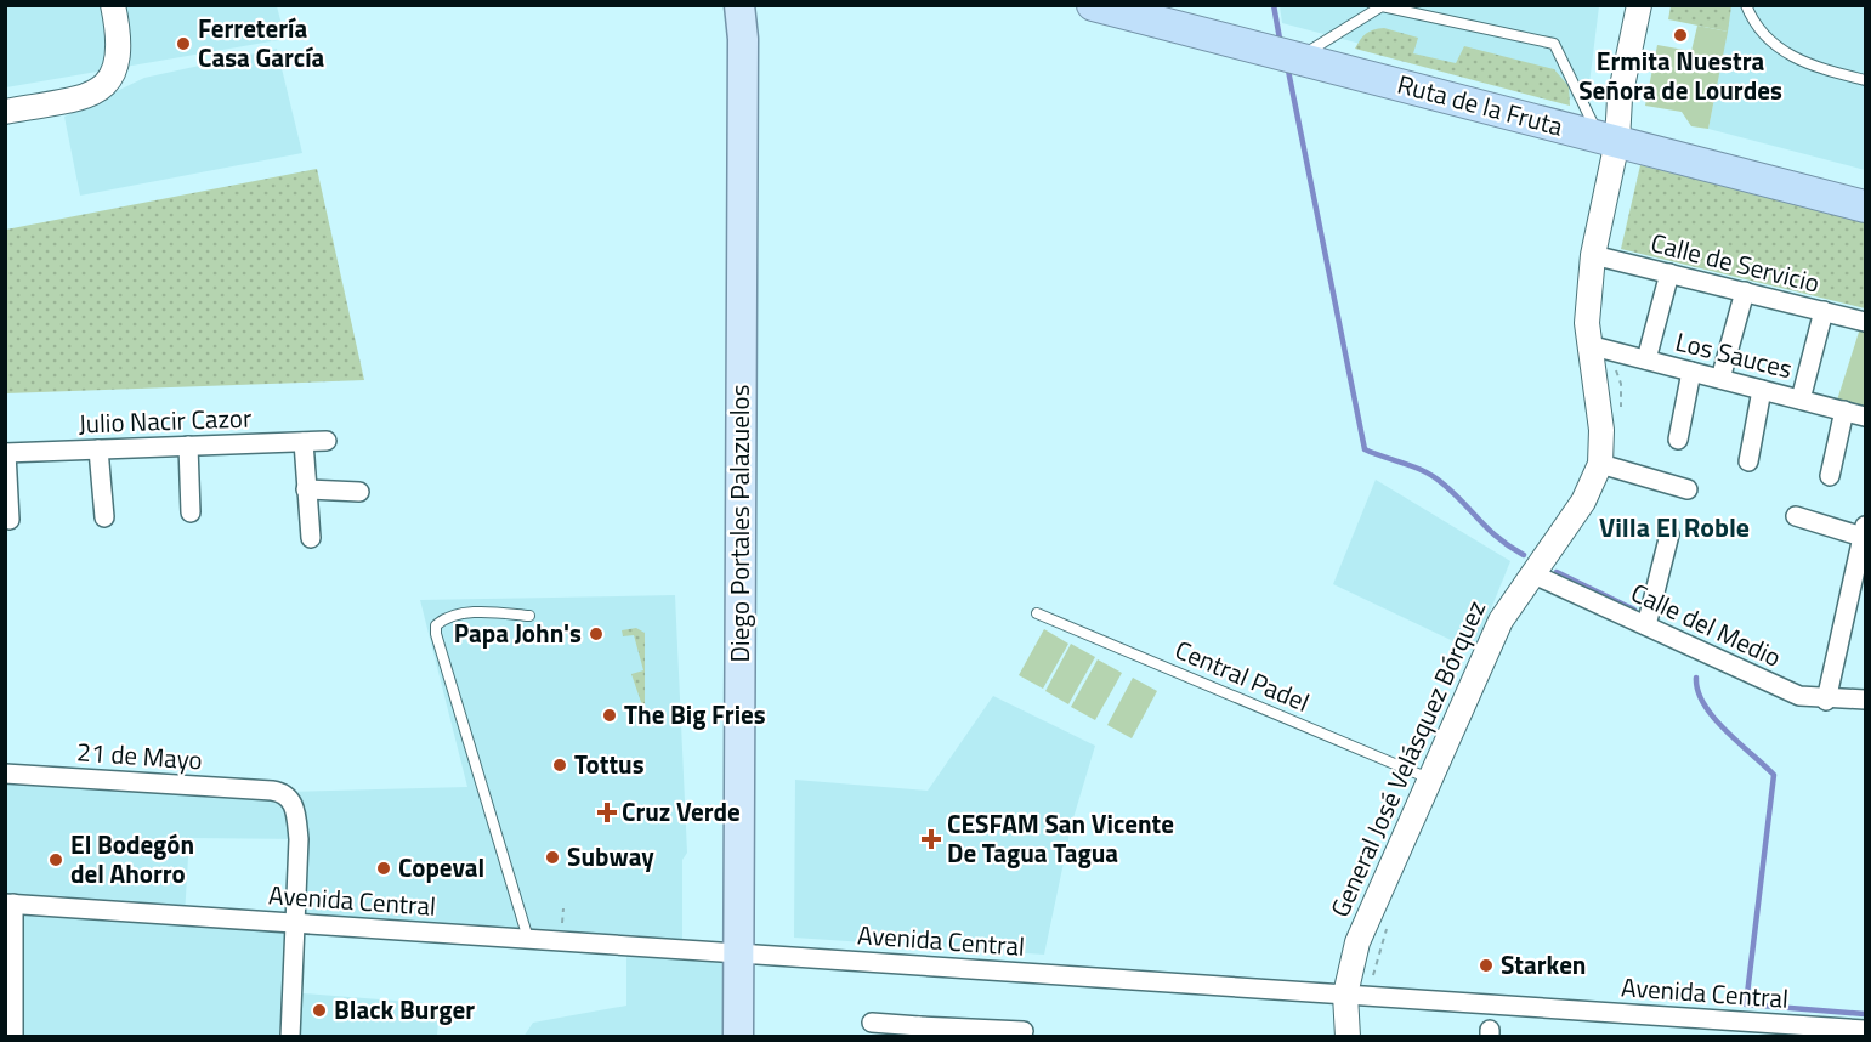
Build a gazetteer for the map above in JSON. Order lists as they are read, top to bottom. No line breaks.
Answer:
{"streets":{"highway":["Ruta de la Fruta"],"main road":["Diego Portales Palazuelos"],"street":["Calle de Servicio","Los Sauces","Julio Nacir Cazor","Calle del Medio","21 de Mayo","General José Velásquez Bórquez","Avenida Central"],"lane":["Central Padel"]},"crossings":[["Ruta de la Fruta","General José Velásquez Bórquez"],["Calle de Servicio","General José Velásquez Bórquez"],["Los Sauces","General José Velásquez Bórquez"],["Diego Portales Palazuelos","Avenida Central"],["Calle del Medio","General José Velásquez Bórquez"],["Central Padel","General José Velásquez Bórquez"],["21 de Mayo","Avenida Central"],["General José Velásquez Bórquez","Avenida Central"]],"districts":["Villa El Roble"],"places":{"other":["Ermita Nuestra Señora de Lourdes","Ferretería Casa García","Papa John's","The Big Fries","Tottus","Subway","El Bodegón del Ahorro","Copeval","Starken","Black Burger"],"health":["Cruz Verde","CESFAM San Vicente De Tagua Tagua"]}}
